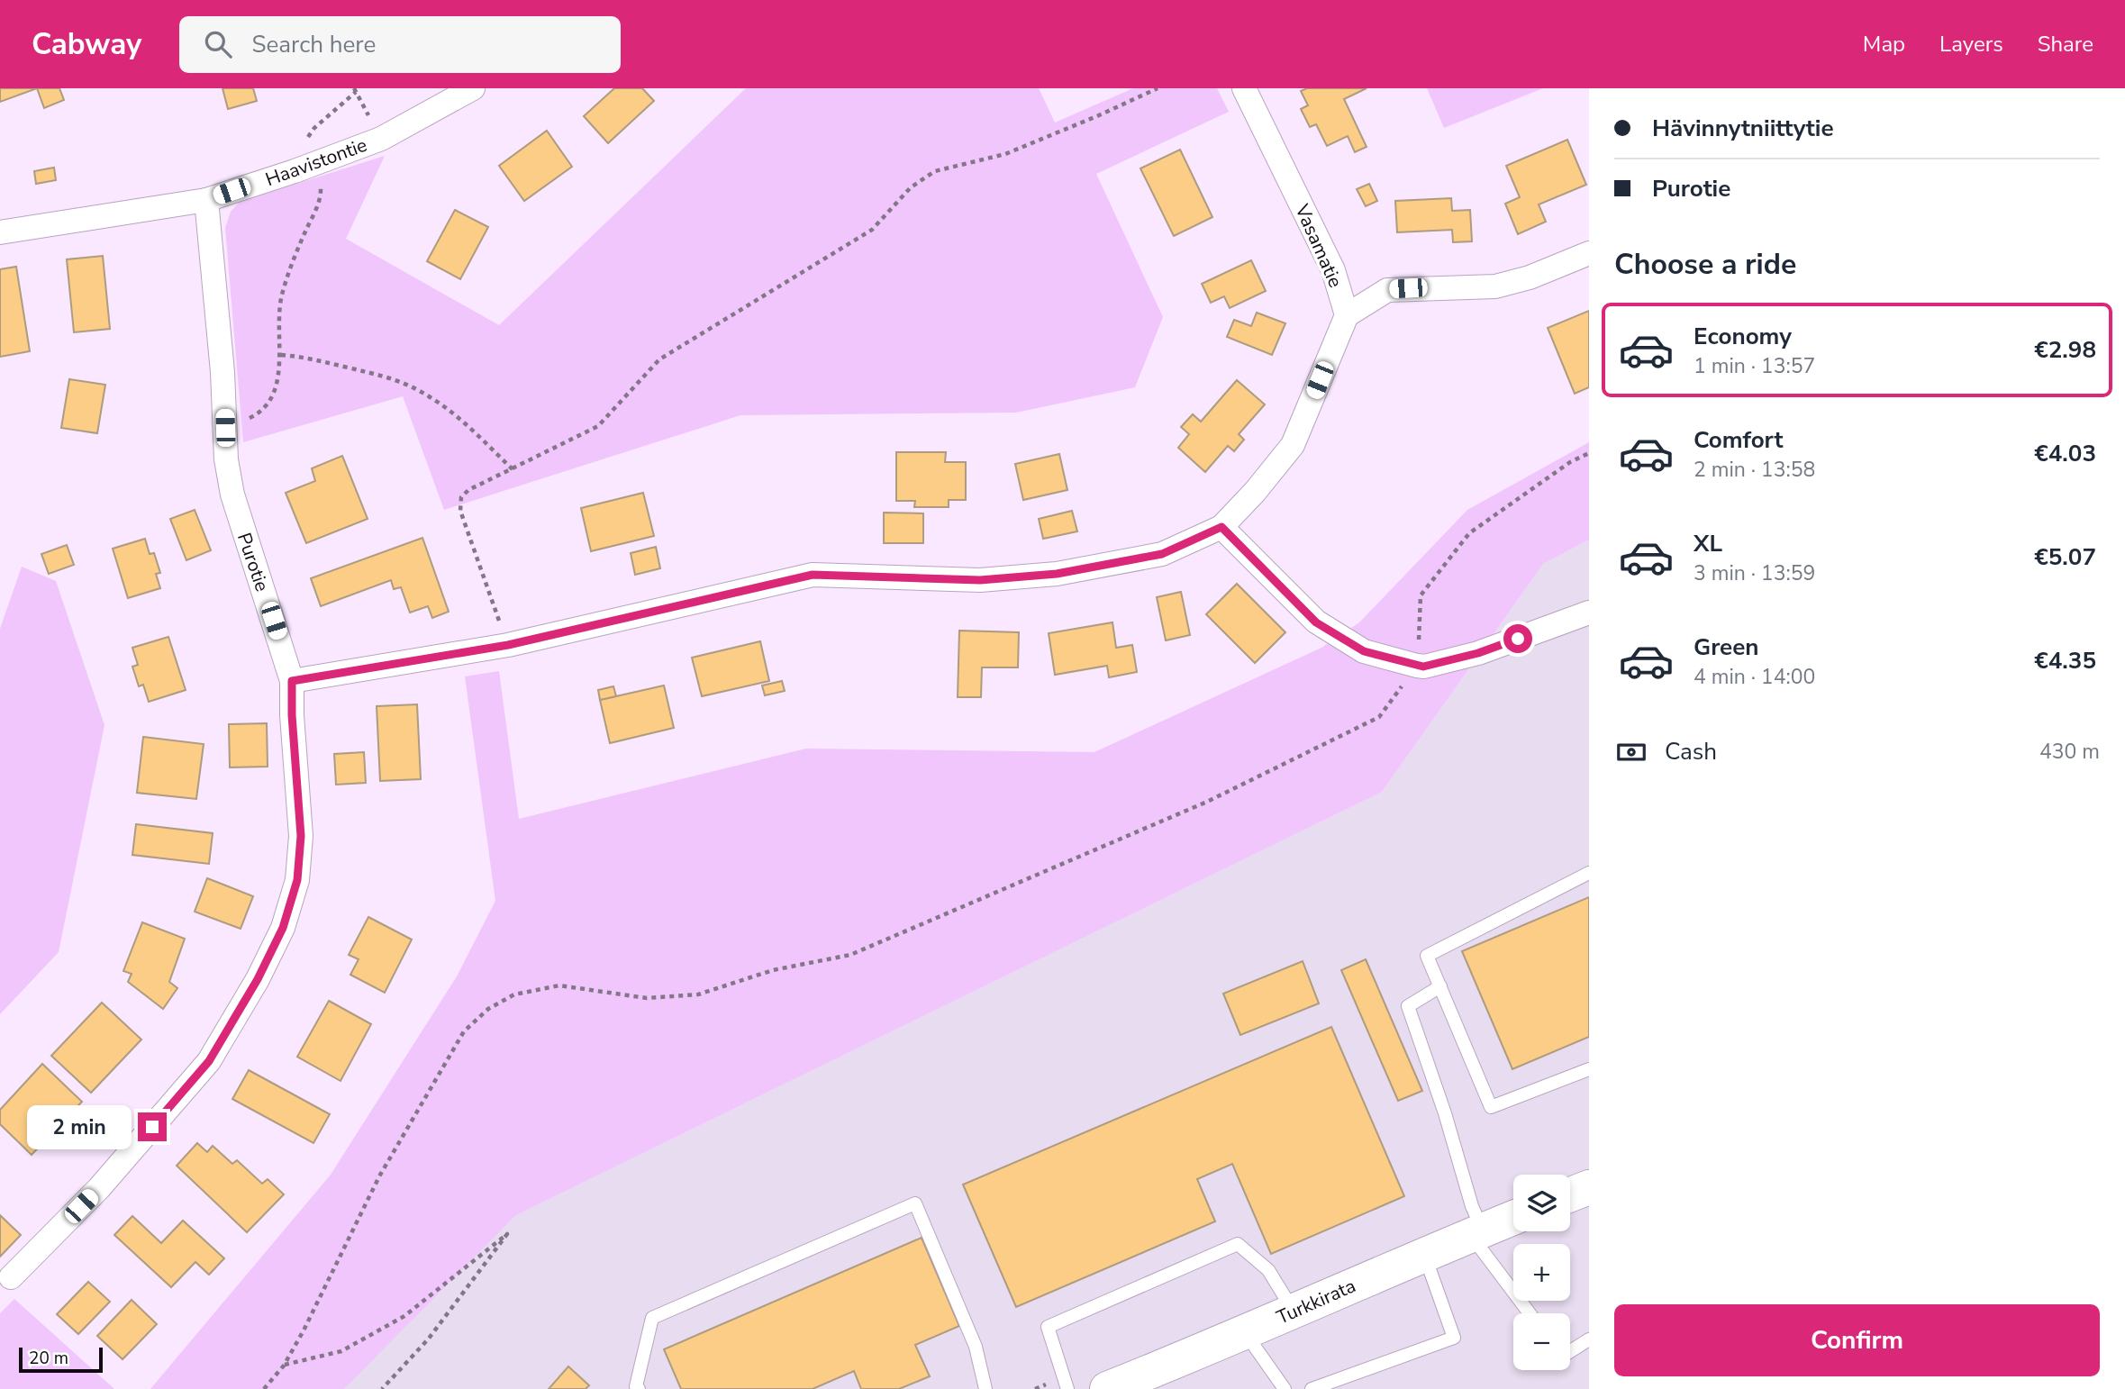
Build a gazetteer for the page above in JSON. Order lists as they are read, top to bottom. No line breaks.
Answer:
{"streets":{"main road":["Turkkirata"],"street":["Haavistontie","Vasamatie","Purotie"]},"crossings":[["Haavistontie","Purotie"]],"scale_bar":"20 m","page":{"header":"Cabway","search":"Search here","nav":["Map","Layers","Share"],"banner":["Hävinnytniittytie","Purotie"],"heading":"Choose a ride","list":[{"name":"Economy","note":"1 min · 13:57","value":"€2.98"},{"name":"Comfort","note":"2 min · 13:58","value":"€4.03"},{"name":"XL","note":"3 min · 13:59","value":"€5.07"},{"name":"Green","note":"4 min · 14:00","value":"€4.35"}],"pay":["Cash","430 m"],"bubble":"2 min","map_buttons":["+","−"],"buttons":"Confirm","scale":"20 m"}}
